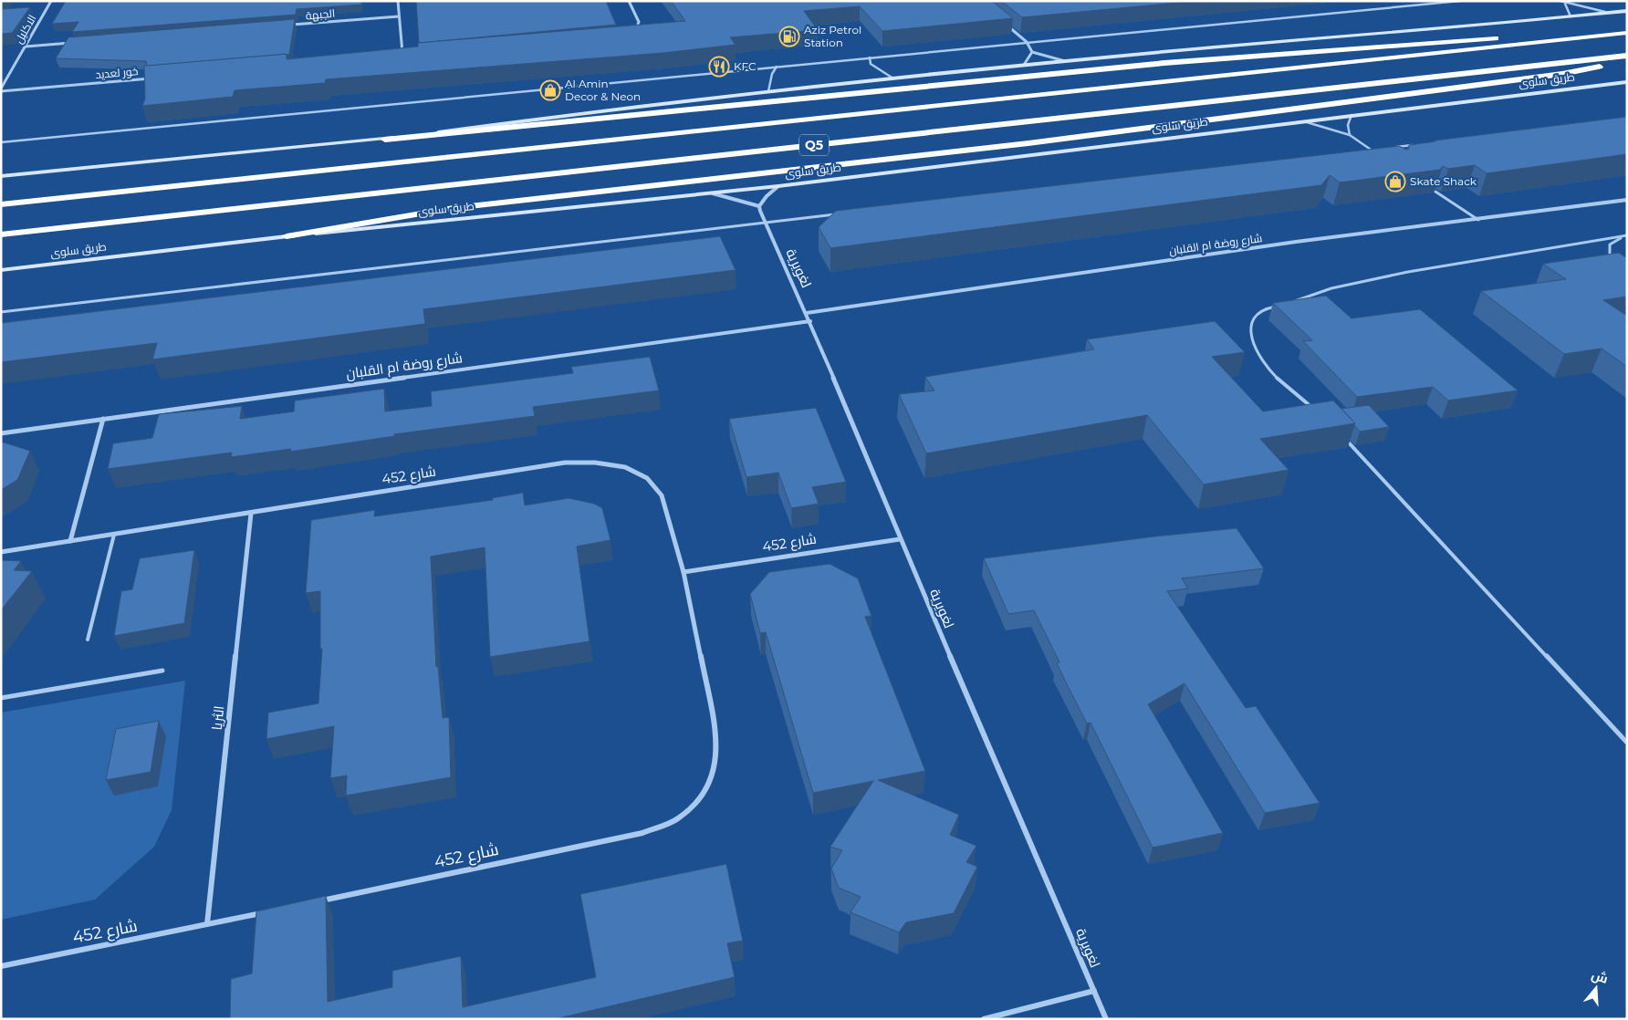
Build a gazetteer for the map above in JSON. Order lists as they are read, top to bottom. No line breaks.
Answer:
{"streets":{"highway":["طريق سلوى","Q5"],"street":["الجبهة","الاكليل","خور لعديد","شارع روضة ام القلبان","لغويرية","شارع 452","الثريا"]},"crossings":[["الاكليل","خور لعديد"],["شارع روضة ام القلبان","لغويرية"],["لغويرية","شارع 452"],["شارع 452","الثريا"]],"places":{"fuel station":["Aziz Petrol Station"],"restaurant":["KFC"],"shop":["Al Amin Decor & Neon","Skate Shack"]},"north":"top"}
